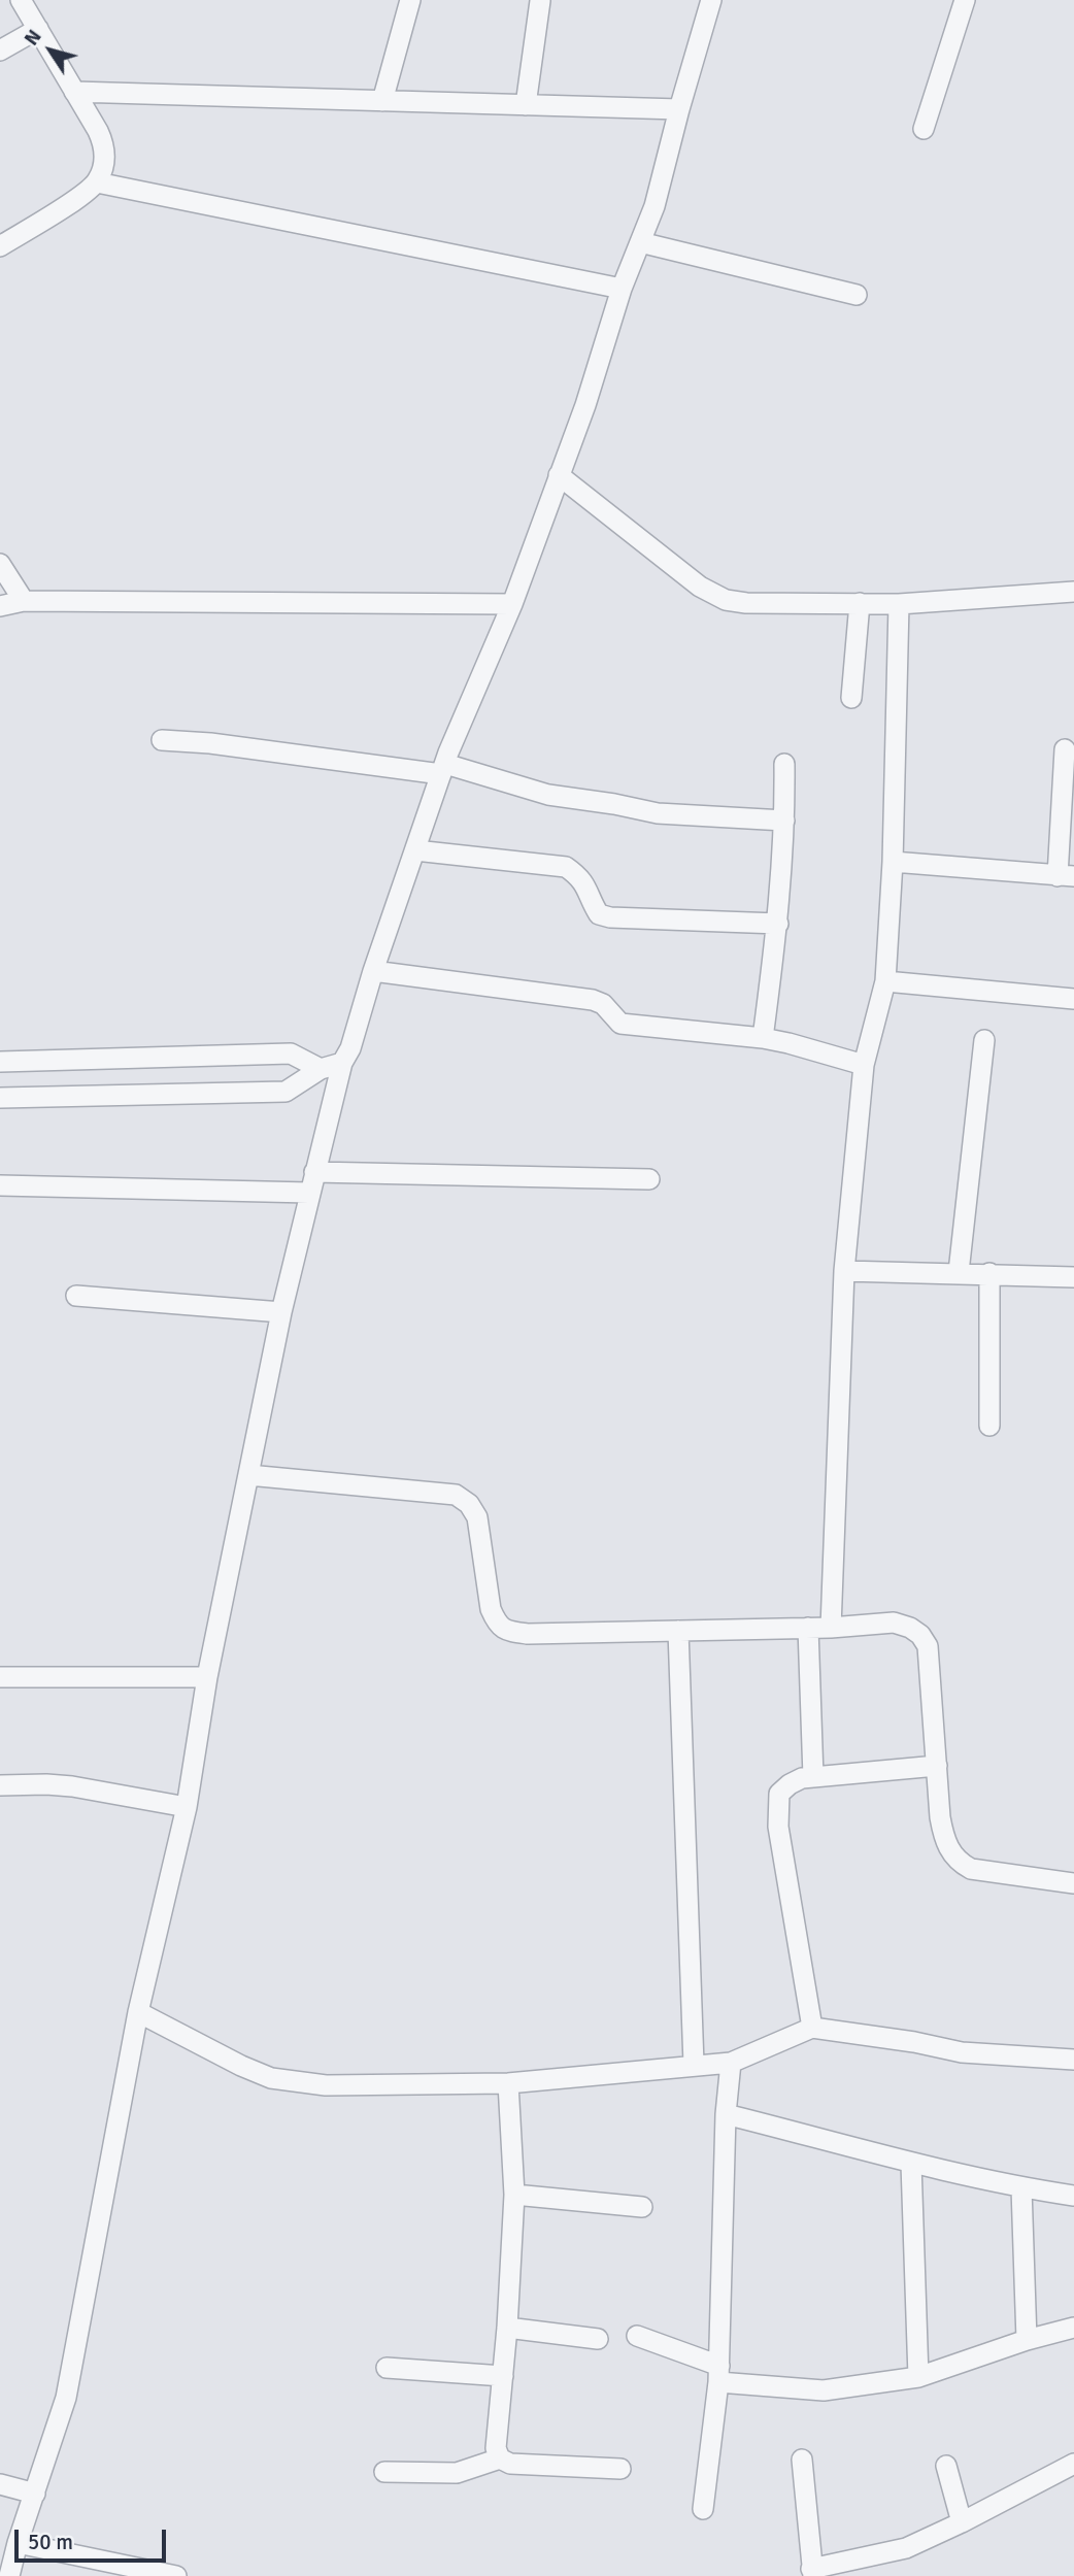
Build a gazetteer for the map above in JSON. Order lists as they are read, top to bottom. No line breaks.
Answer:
{"scale_bar":"50 m","north":"top left"}
